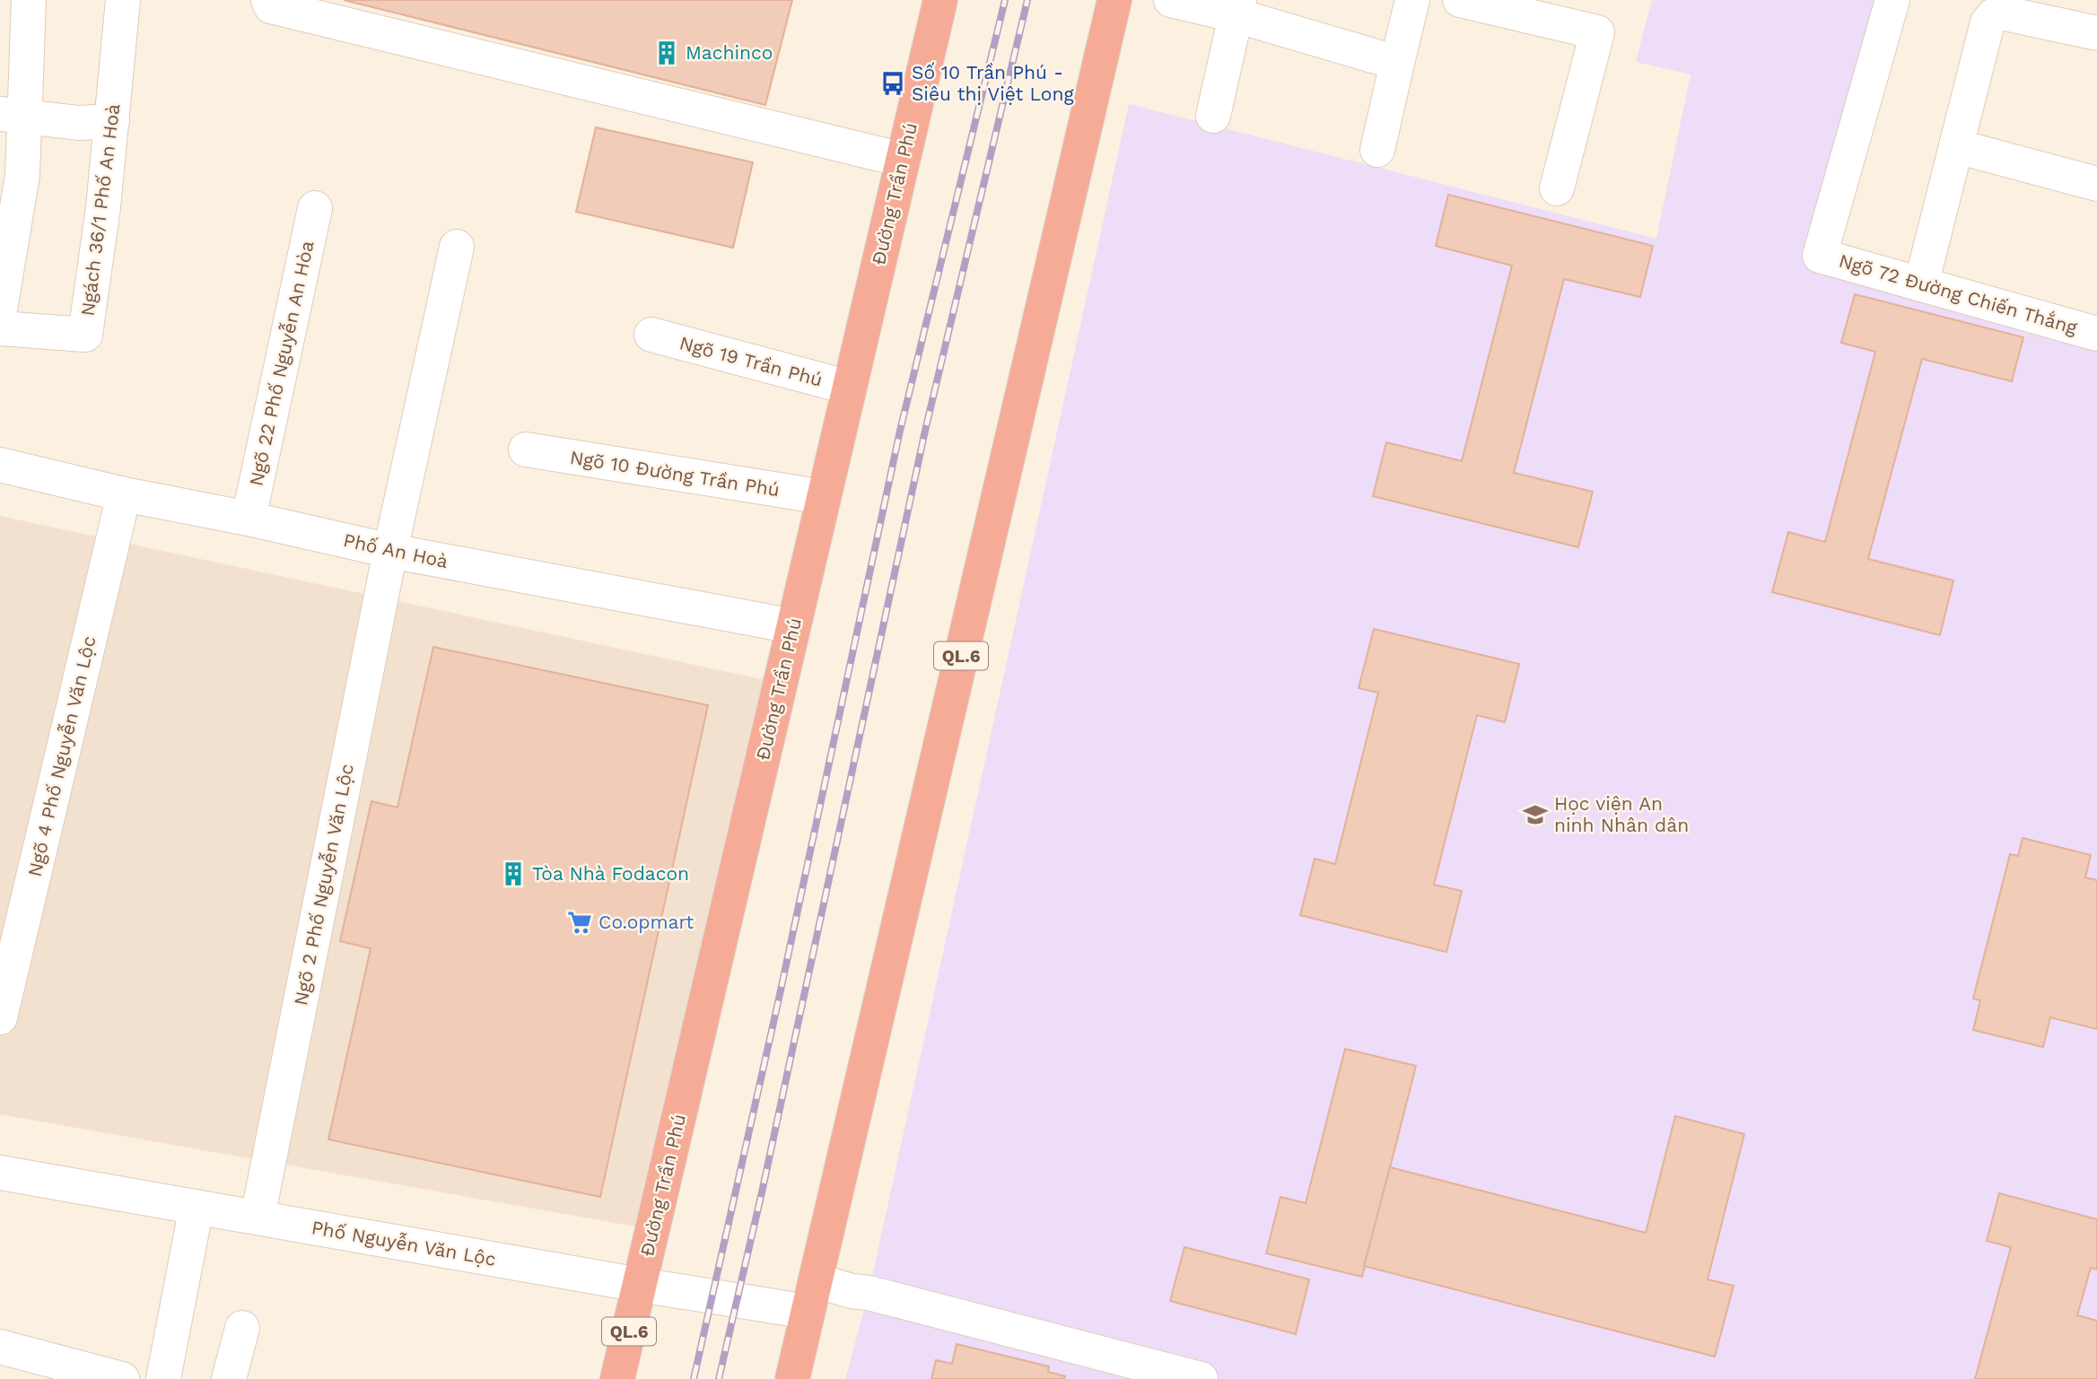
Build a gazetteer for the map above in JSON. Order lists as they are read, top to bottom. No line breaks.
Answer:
{"streets":{"highway":["Đường Trần Phú","QL.6"],"street":["Ngách 36/1 Phố An Hoà","Ngõ 72 Đường Chiến Thắng","Ngõ 19 Trần Phú","Ngõ 22 Phố Nguyễn An Hòa","Ngõ 10 Đường Trần Phú","Phố An Hoà","Ngõ 4 Phố Nguyễn Văn Lộc","Ngõ 2 Phố Nguyễn Văn Lộc","Phố Nguyễn Văn Lộc"]},"crossings":[["Đường Trần Phú","Ngõ 19 Trần Phú"],["Đường Trần Phú","Ngõ 10 Đường Trần Phú"],["Đường Trần Phú","Phố An Hoà"],["Đường Trần Phú","Phố Nguyễn Văn Lộc"],["Ngõ 22 Phố Nguyễn An Hòa","Phố An Hoà"],["Phố An Hoà","Ngõ 4 Phố Nguyễn Văn Lộc"],["Phố An Hoà","Ngõ 2 Phố Nguyễn Văn Lộc"],["QL.6","Phố Nguyễn Văn Lộc"],["Ngõ 2 Phố Nguyễn Văn Lộc","Phố Nguyễn Văn Lộc"]],"places":{"building":["Machinco","Tòa Nhà Fodacon"],"bus stop":["Số 10 Trần Phú - Siêu thị Việt Long"],"school or university":["Học viện An ninh Nhân dân"],"supermarket":["Co.opmart"]}}
